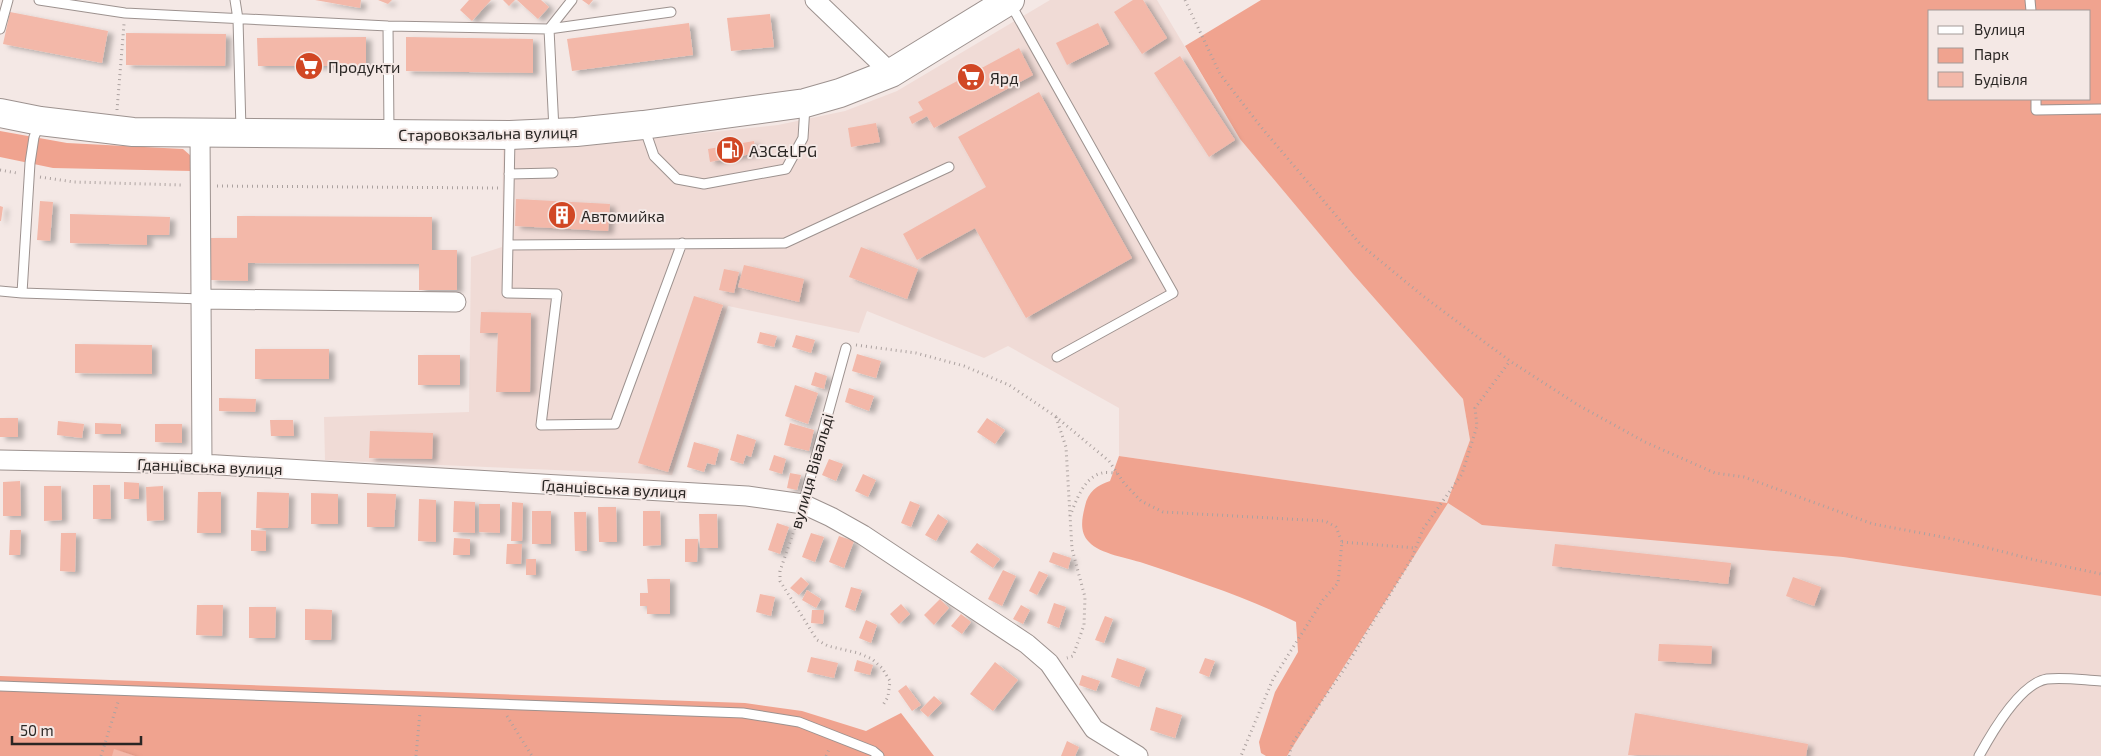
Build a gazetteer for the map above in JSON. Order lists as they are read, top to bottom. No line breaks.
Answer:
{"streets":{"main road":["Старовокзальна вулиця"],"street":["Гданцівська вулиця"],"lane":["вулиця Вівальді"]},"crossings":[["Гданцівська вулиця","вулиця Вівальді"]],"places":{"supermarket":["Продукти","Ярд"],"fuel station":["АЗС&LPG"],"building":["Автомийка"]},"legend":["Вулиця","Парк","Будівля"],"scale_bar":"50 m"}
